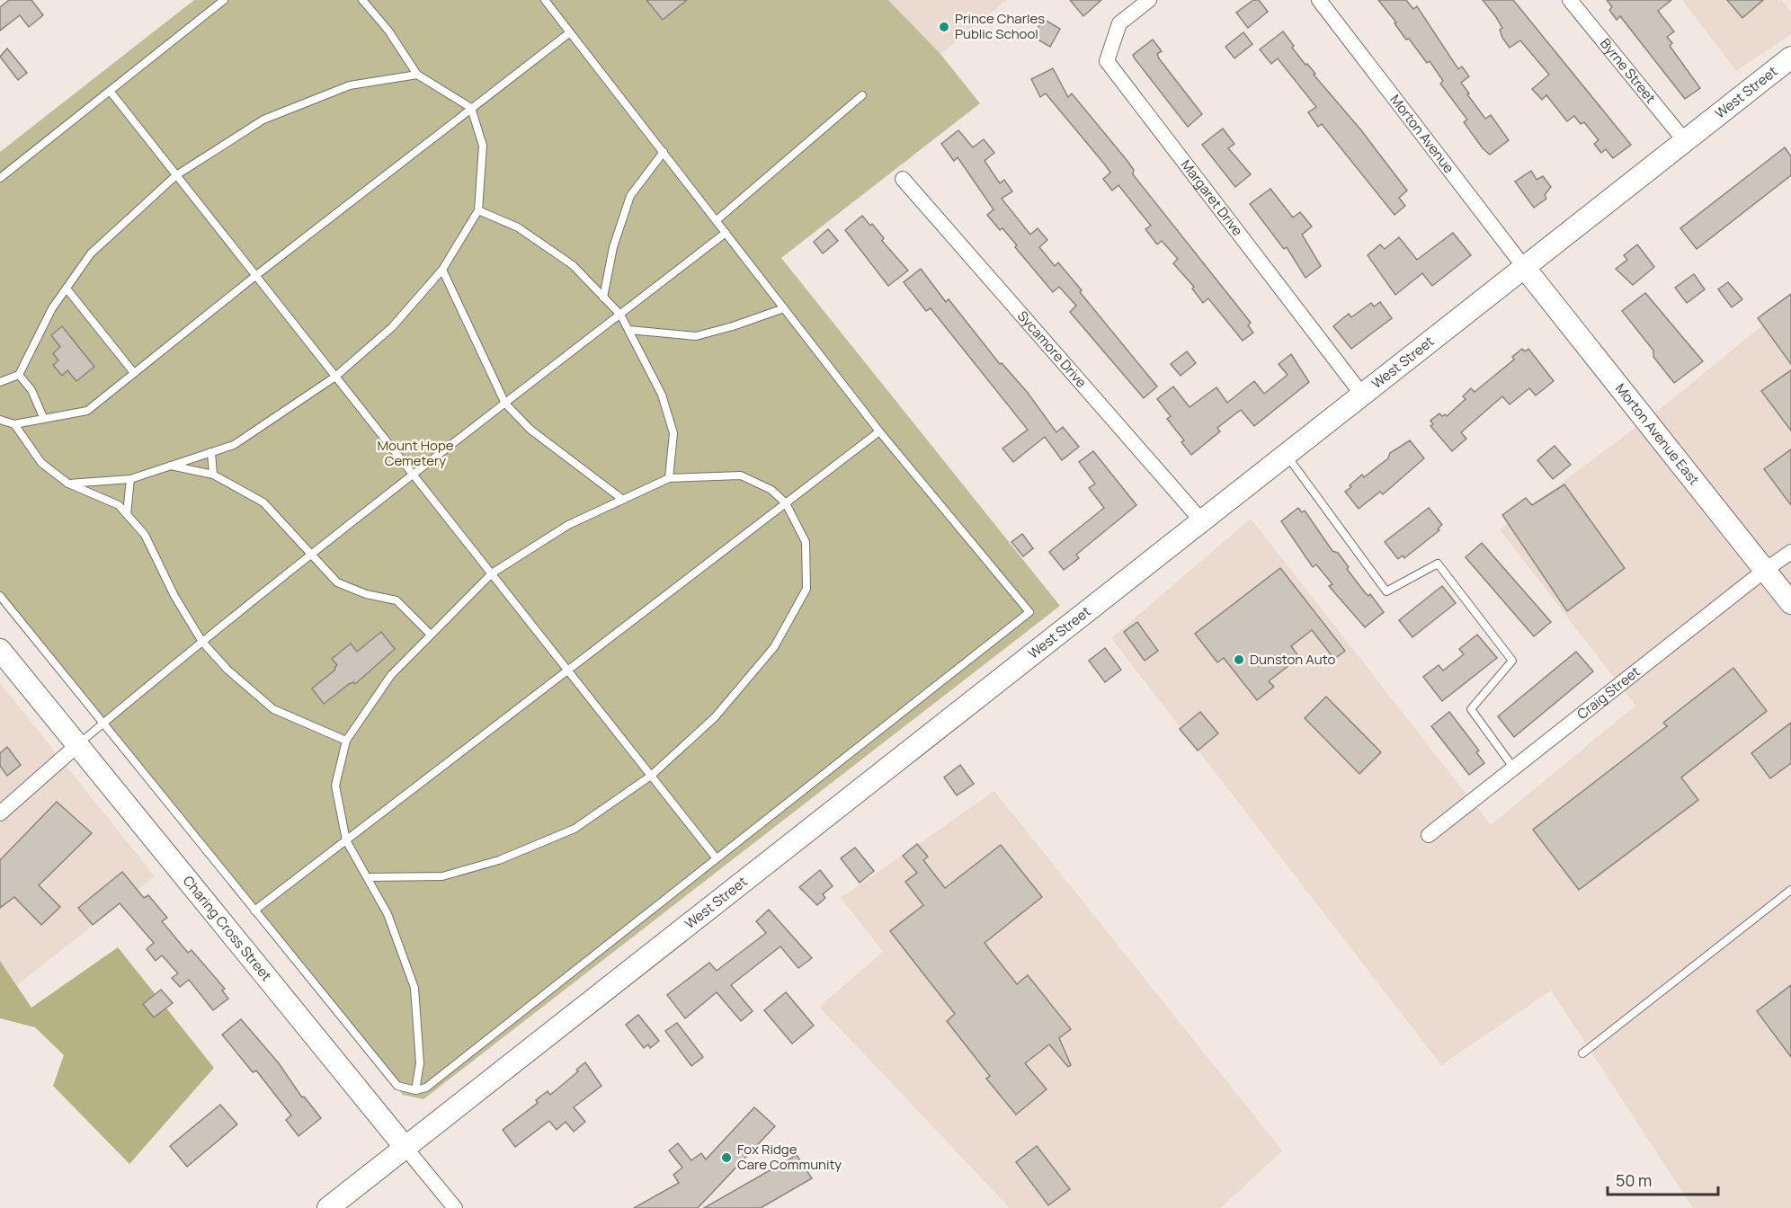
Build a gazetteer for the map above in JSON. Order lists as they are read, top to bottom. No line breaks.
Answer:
{"streets":{"main road":["West Street","Morton Avenue East","Charing Cross Street"],"street":["Byrne Street","Morton Avenue","Margaret Drive","Sycamore Drive","Craig Street"]},"crossings":[["Byrne Street","West Street"],["West Street","Morton Avenue"],["West Street","Margaret Drive"],["West Street","Sycamore Drive"],["West Street","Morton Avenue East"],["West Street","Charing Cross Street"],["Morton Avenue","Morton Avenue East"],["Morton Avenue East","Craig Street"]],"parks":["Mount Hope Cemetery"],"places":["Prince Charles Public School","Dunston Auto","Fox Ridge Care Community"],"scale_bar":"50 m"}
